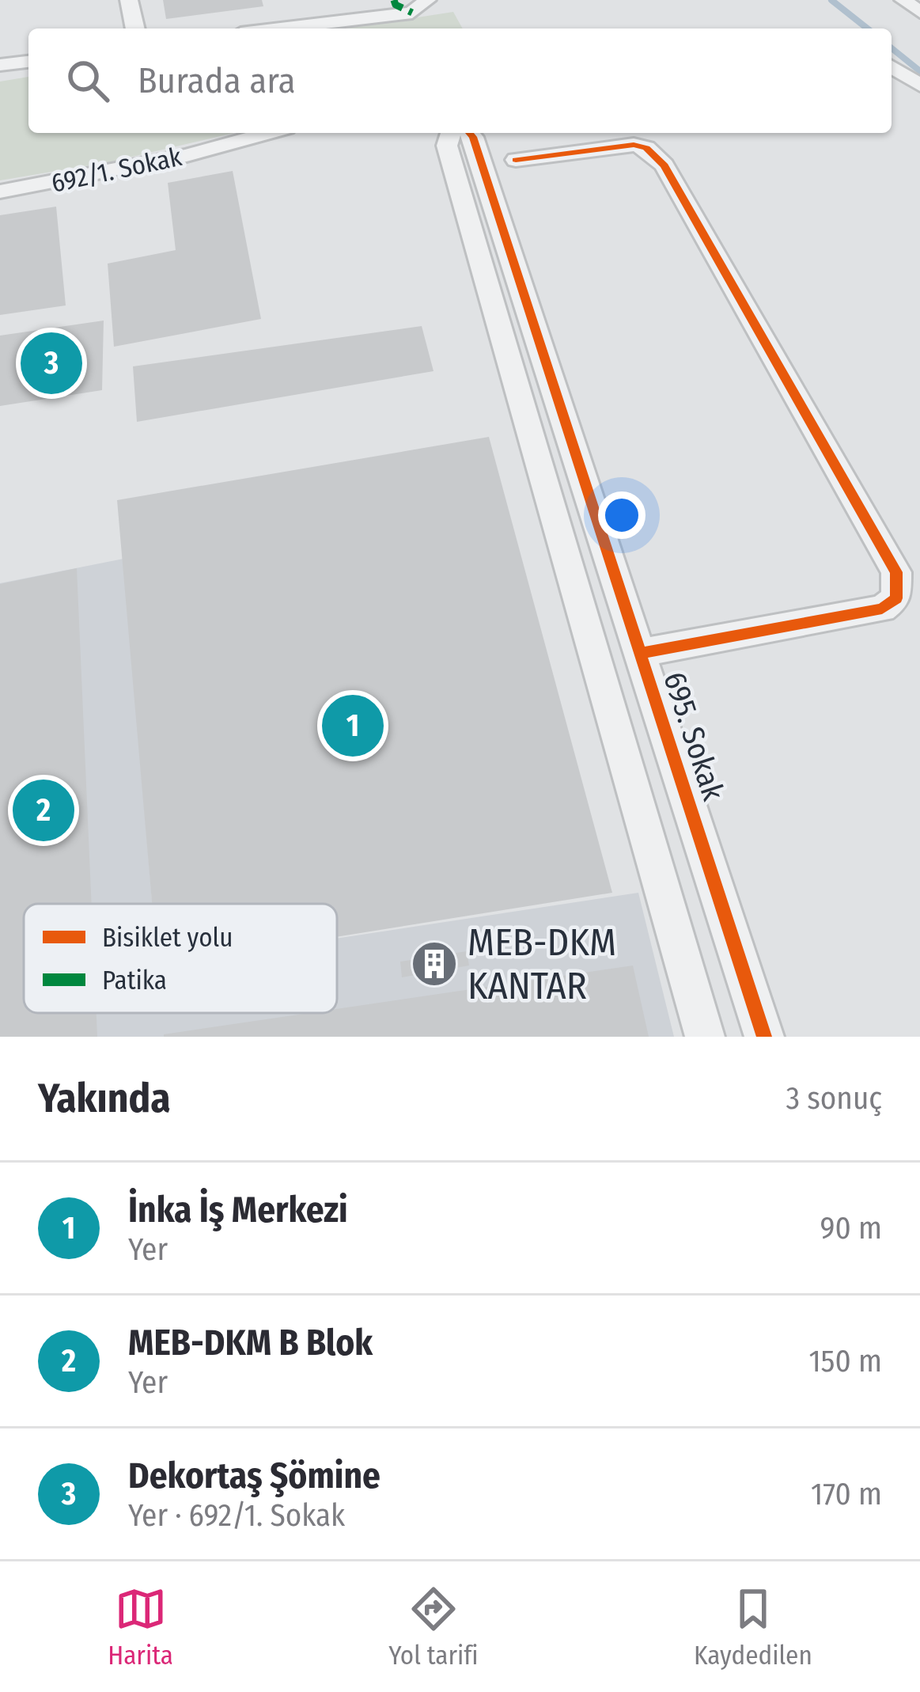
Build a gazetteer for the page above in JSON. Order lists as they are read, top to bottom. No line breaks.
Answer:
{"streets":{"street":["692/1. Sokak","695. Sokak"]},"places":{"building":["MEB-DKM KANTAR"]},"legend":["Bisiklet yolu","Patika"],"page":{"search":"Burada ara","pins":["3","1","2"],"heading":["Yakında","3 sonuç"],"list":[{"mark":"1","name":"İnka İş Merkezi","note":"Yer","value":"90 m"},{"mark":"2","name":"MEB-DKM B Blok","note":"Yer","value":"150 m"},{"mark":"3","name":"Dekortaş Şömine","note":"Yer · 692/1. Sokak","value":"170 m"}],"nav":["Harita","Yol tarifi","Kaydedilen"]}}
